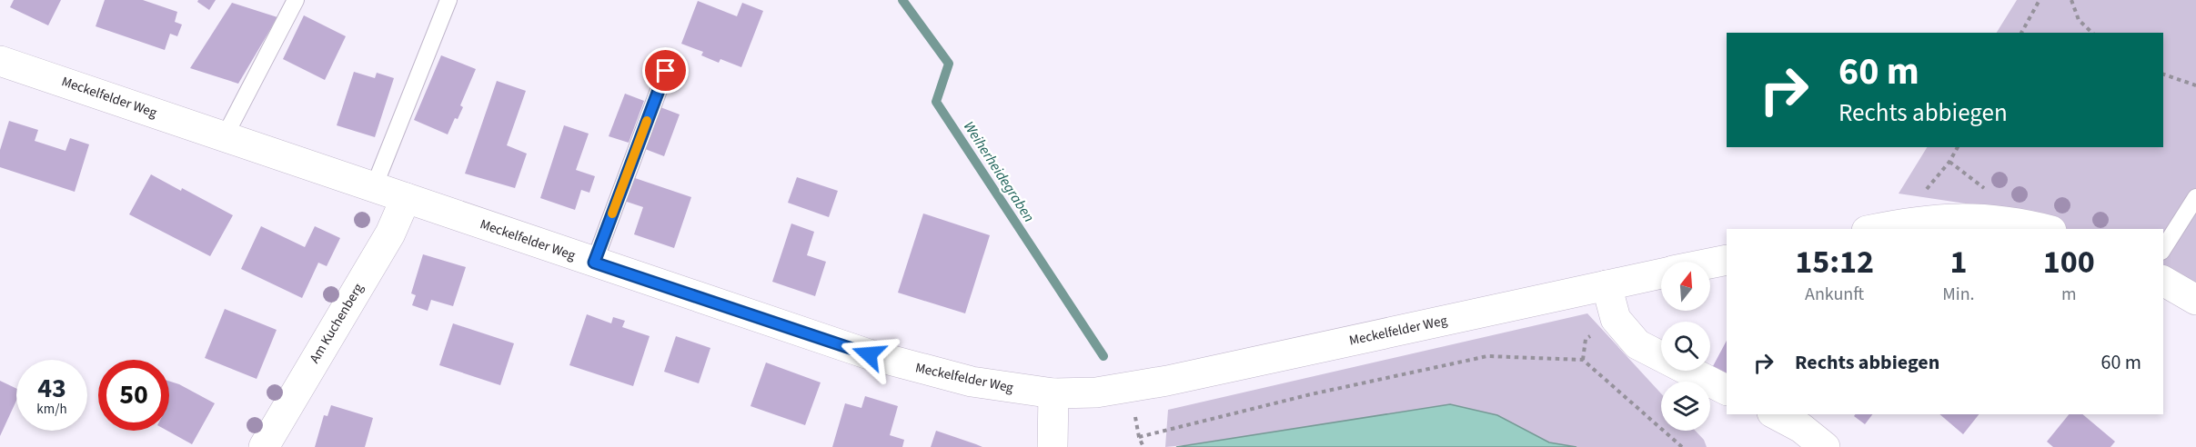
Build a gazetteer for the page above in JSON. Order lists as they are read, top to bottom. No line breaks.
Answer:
{"streets":{"main road":["Meckelfelder Weg","Am Kuchenberg"]},"crossings":[["Meckelfelder Weg","Am Kuchenberg"]],"water":["Weiherheidegraben"],"north":"top","page":{"turn":["60 m","Rechts abbiegen"],"eta":["15:12","Ankunft","1","Min.","100","m"],"list":[{"name":"Rechts abbiegen","value":"60 m"}],"speed":"43 km/h","limit":"50"}}
